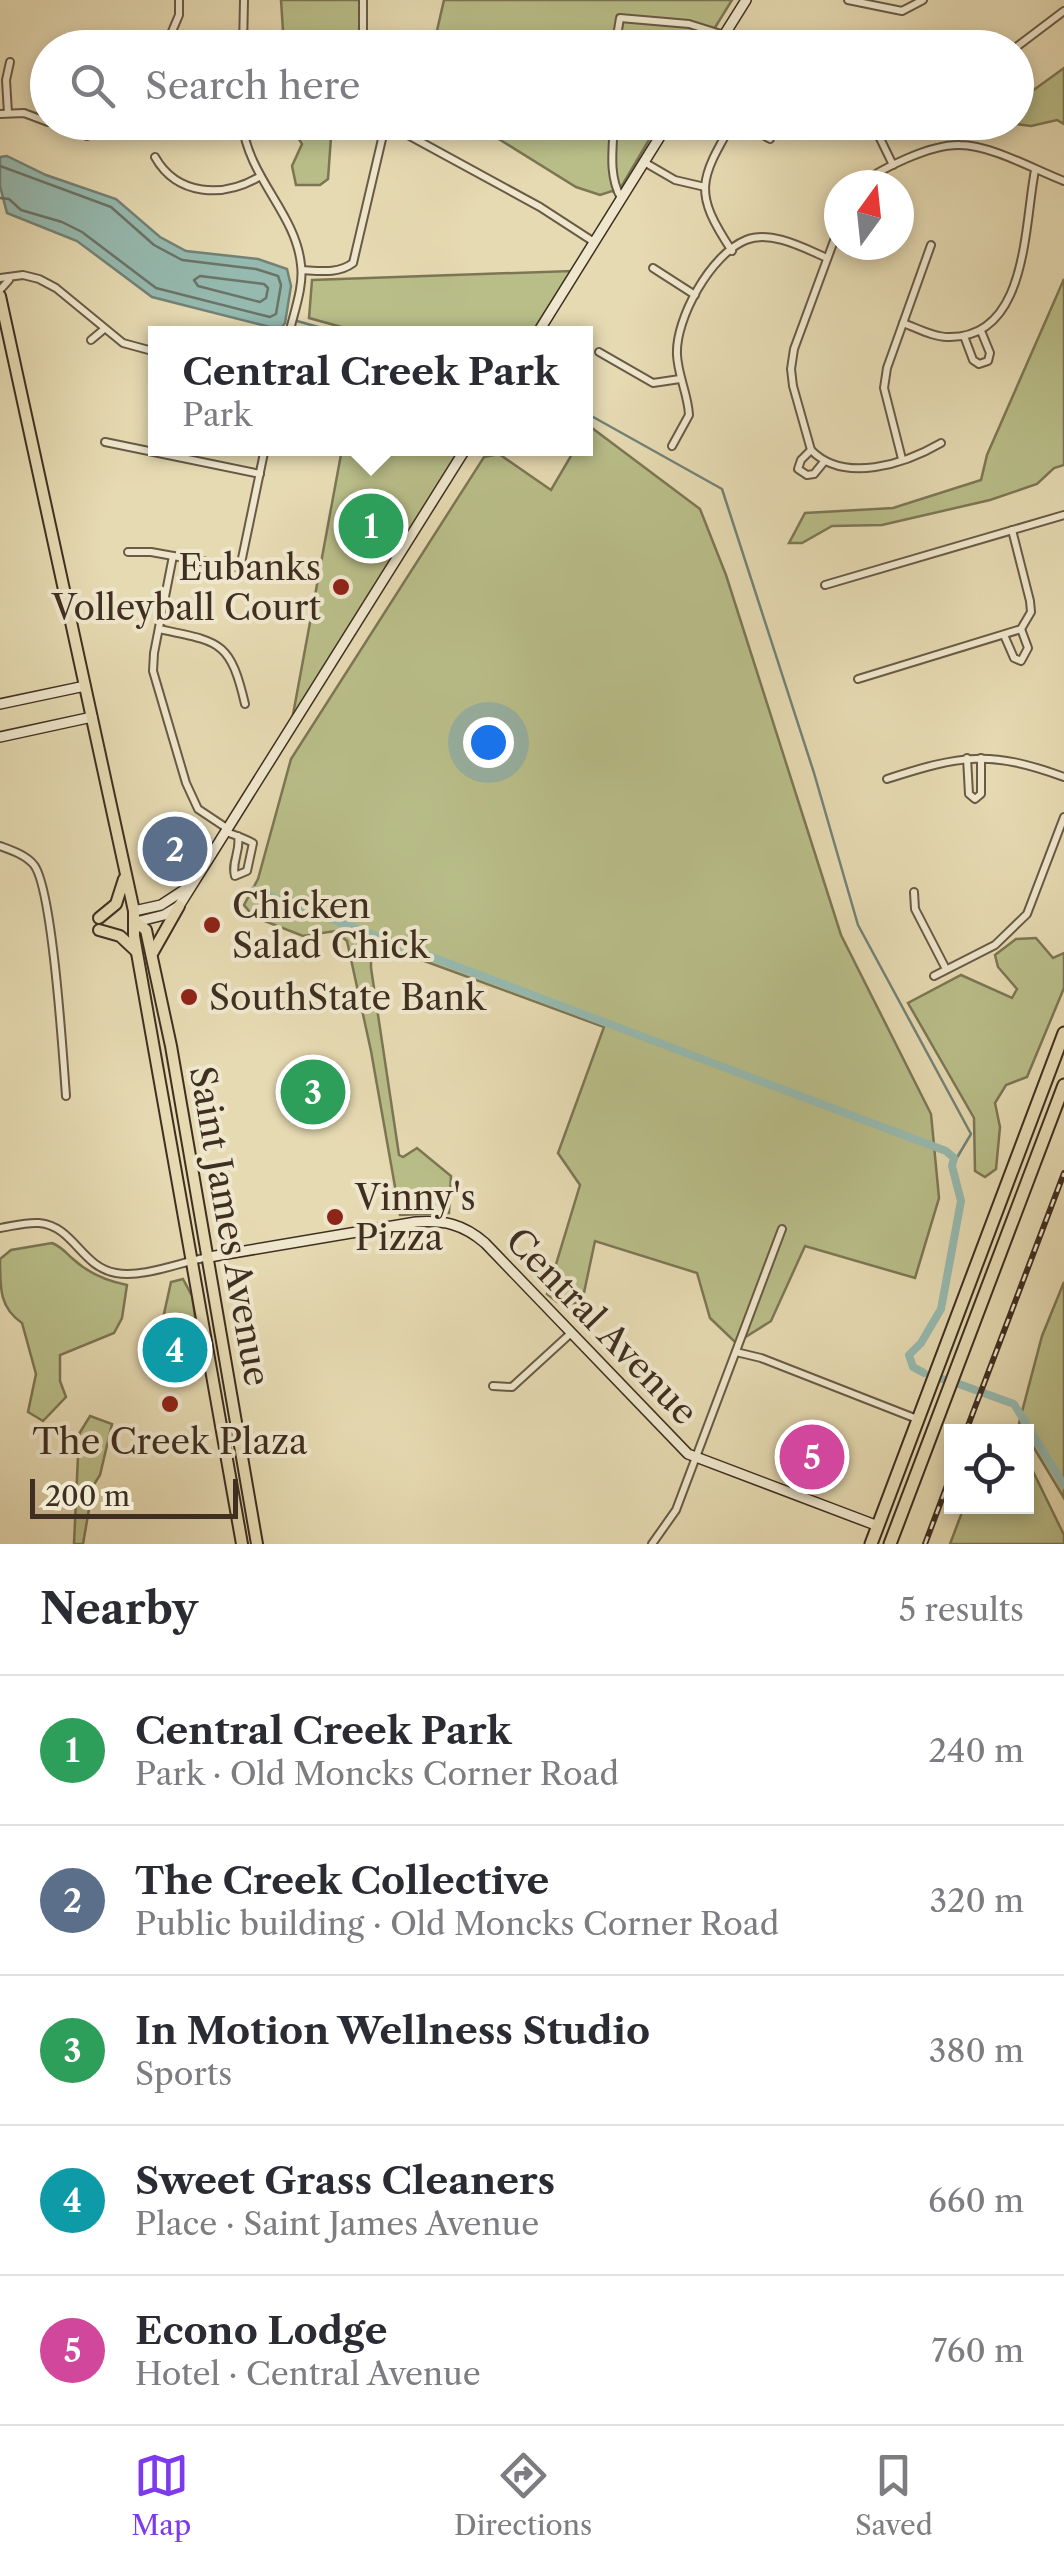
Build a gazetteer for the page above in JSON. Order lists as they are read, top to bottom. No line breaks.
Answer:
{"streets":{"main road":["Saint James Avenue"],"street":["Central Avenue"]},"crossings":[["Saint James Avenue","Central Avenue"]],"places":["Eubanks Volleyball Court","Chicken Salad Chick","SouthState Bank","Vinny's Pizza","The Creek Plaza"],"scale_bar":"200 m","north":"top","page":{"search":"Search here","popup":["Central Creek Park","Park"],"pins":["1","2","3","4","5"],"scale":"200 m","heading":["Nearby","5 results"],"list":[{"mark":"1","name":"Central Creek Park","note":"Park · Old Moncks Corner Road","value":"240 m"},{"mark":"2","name":"The Creek Collective","note":"Public building · Old Moncks Corner Road","value":"320 m"},{"mark":"3","name":"In Motion Wellness Studio","note":"Sports","value":"380 m"},{"mark":"4","name":"Sweet Grass Cleaners","note":"Place · Saint James Avenue","value":"660 m"},{"mark":"5","name":"Econo Lodge","note":"Hotel · Central Avenue","value":"760 m"}],"nav":["Map","Directions","Saved"]}}
